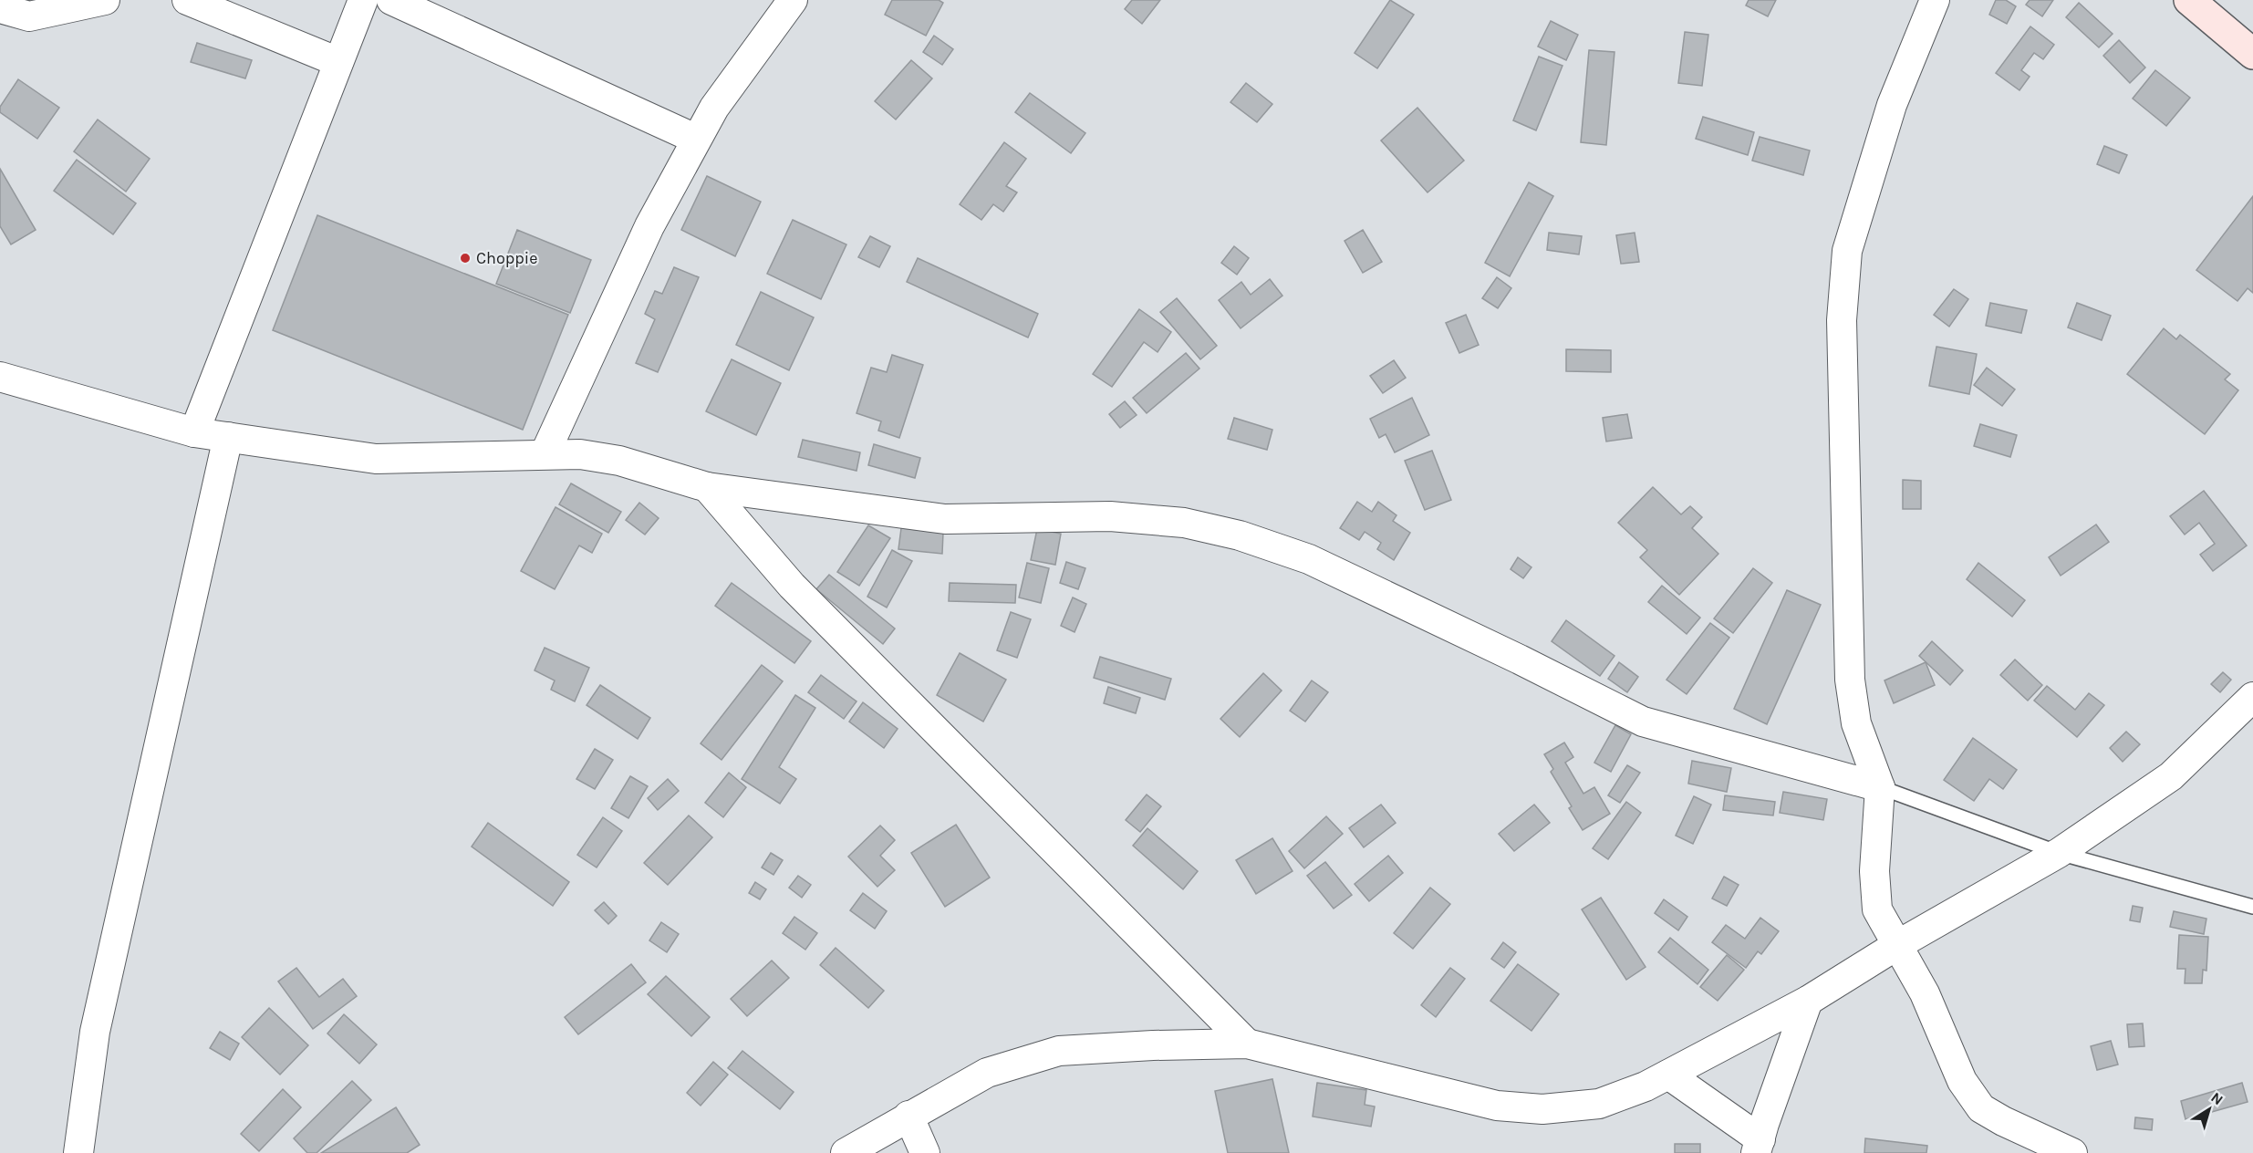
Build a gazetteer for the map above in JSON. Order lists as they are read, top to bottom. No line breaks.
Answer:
{"places":["Choppie"],"north":"top right"}
